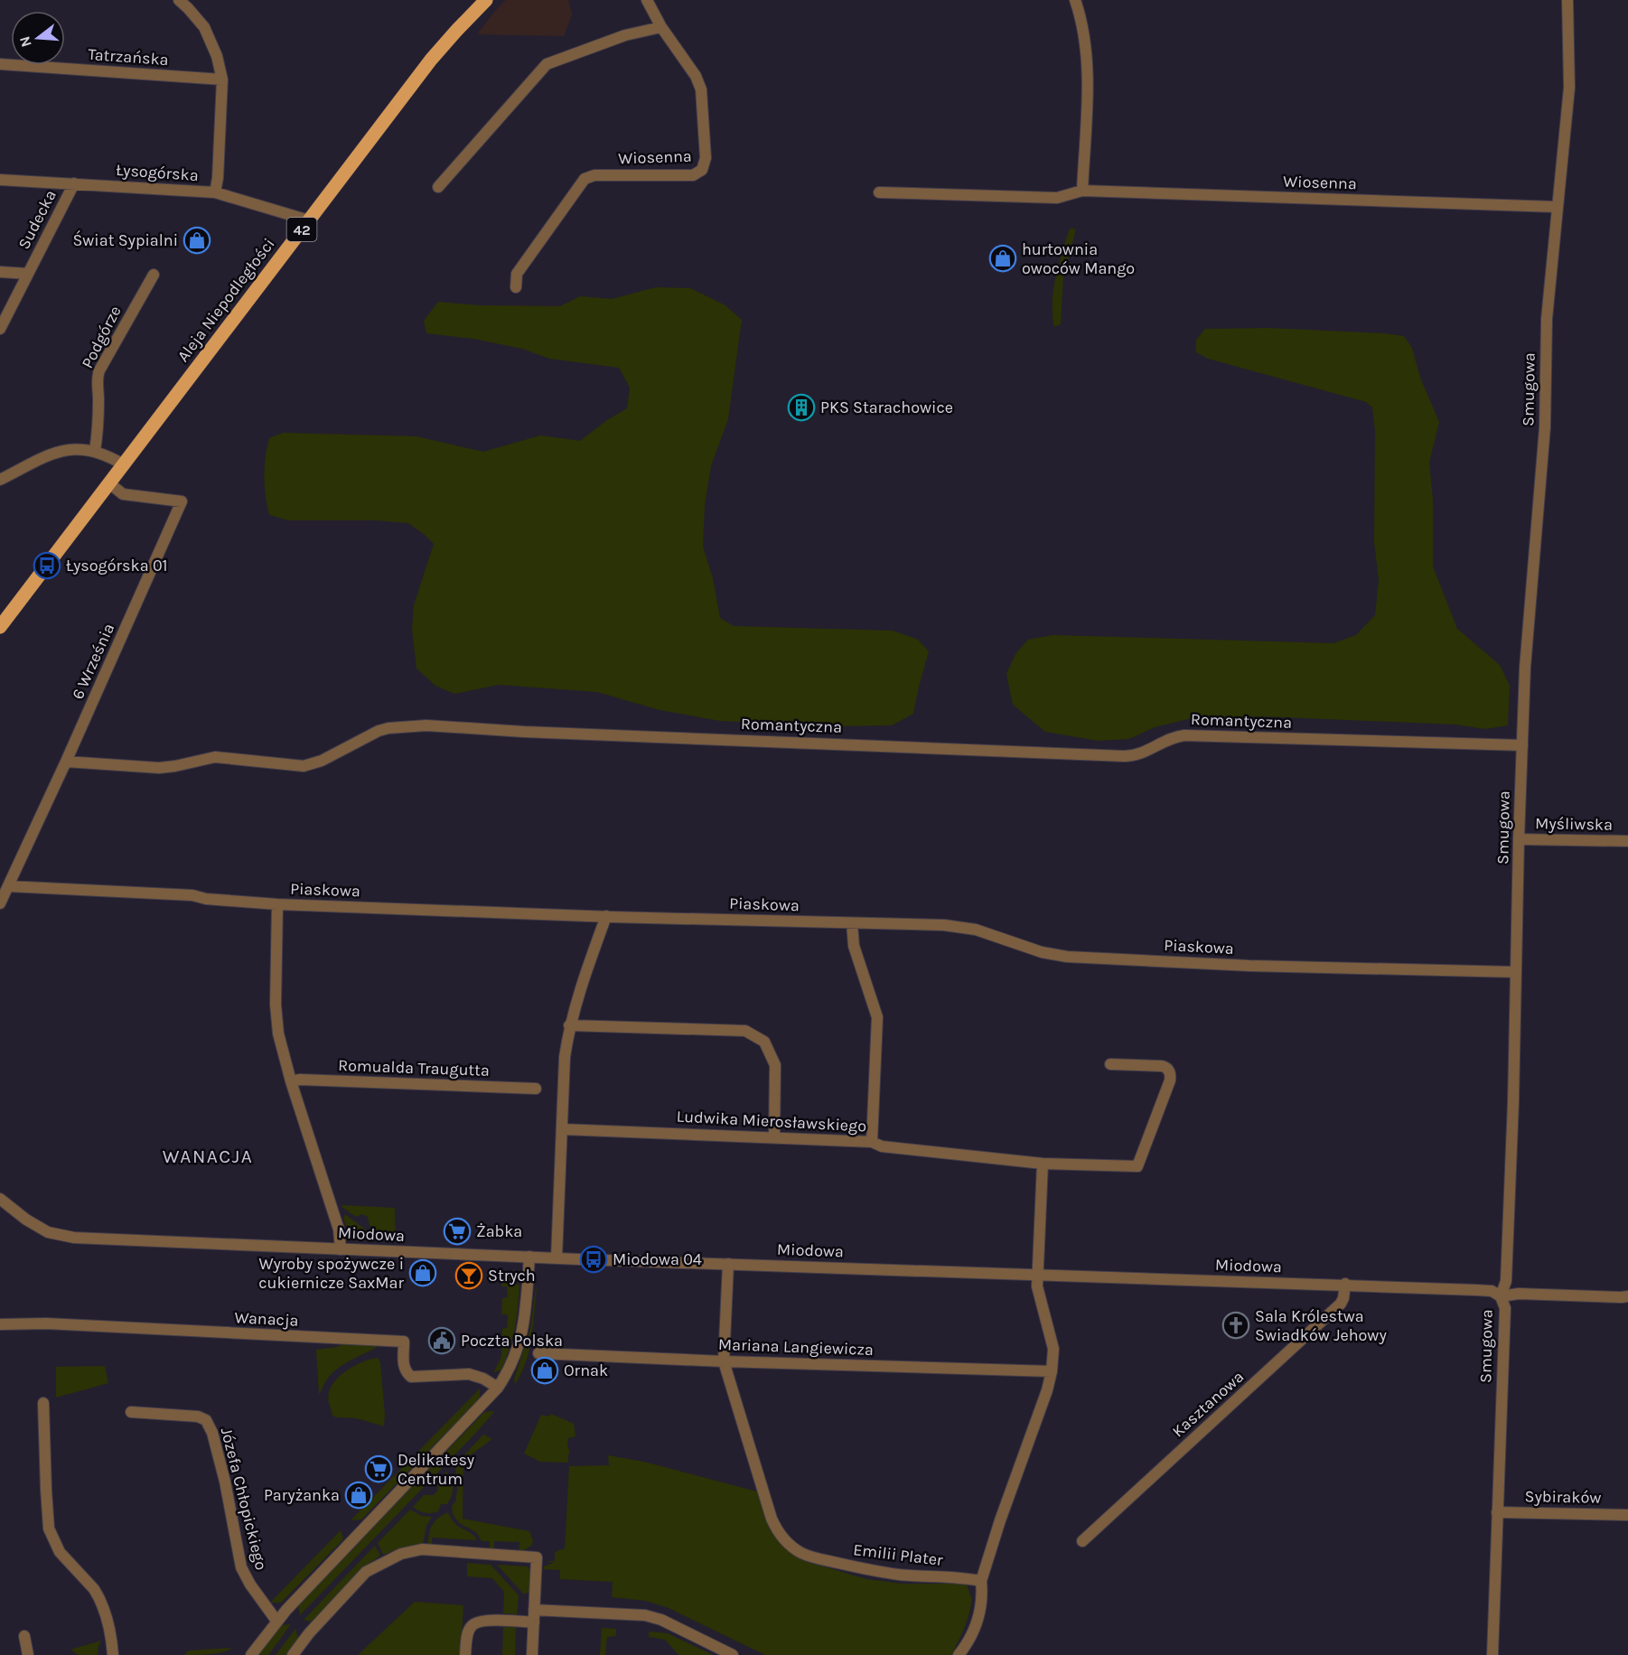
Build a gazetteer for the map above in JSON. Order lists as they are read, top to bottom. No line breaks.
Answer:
{"streets":{"main road":["42","Aleja Niepodległości"],"street":["Tatrzańska","Wiosenna","Łysogórska","Sudecka","Podgórze","Smugowa","6 Września","Romantyczna","Myśliwska","Piaskowa","Romualda Traugutta","Ludwika Mierosławskiego","Miodowa","Wanacja","Mariana Langiewicza","Kasztanowa","Sybiraków","Józefa Chłopickiego","Emilii Plater"]},"crossings":[["Wiosenna","Smugowa"],["Łysogórska","Sudecka"],["Łysogórska","Aleja Niepodległości"],["Aleja Niepodległości","6 Września"],["Smugowa","Romantyczna"],["Smugowa","Myśliwska"],["Smugowa","Piaskowa"],["Smugowa","Miodowa"],["Smugowa","Sybiraków"],["6 Września","Romantyczna"],["6 Września","Piaskowa"],["Miodowa","Kasztanowa"],["Miodowa","Emilii Plater"],["Mariana Langiewicza","Emilii Plater"]],"districts":["WANACJA"],"places":{"shop":["Świat Sypialni","hurtownia owoców Mango","Wyroby spożywcze i cukiernicze SaxMar","Ornak","Paryżanka"],"building":["PKS Starachowice"],"bus stop":["Łysogórska 01","Miodowa 04"],"supermarket":["Żabka","Delikatesy Centrum"],"bar":["Strych"],"church":["Sala Królestwa Swiadków Jehowy"],"public building":["Poczta Polska"]},"north":"left"}
